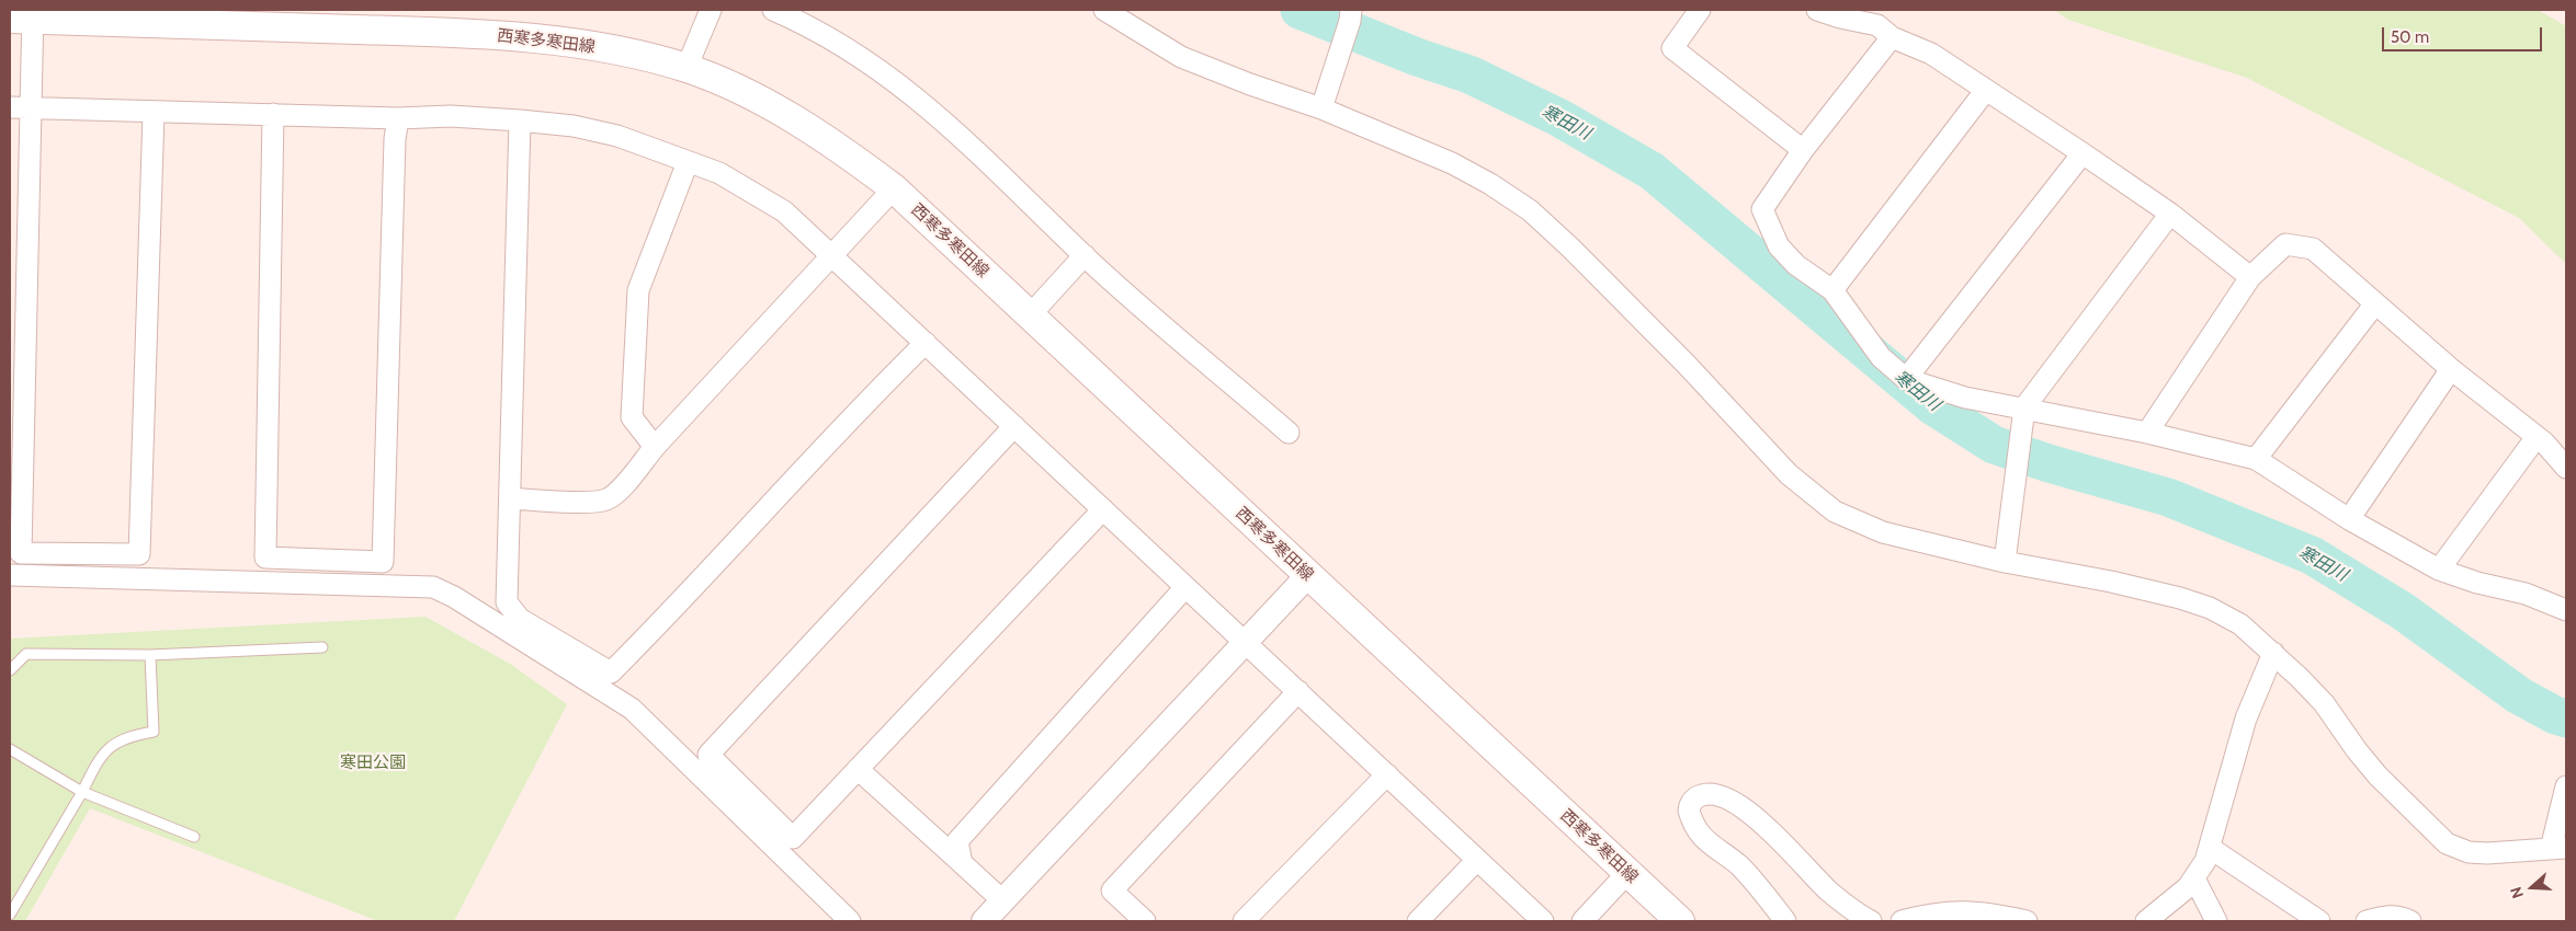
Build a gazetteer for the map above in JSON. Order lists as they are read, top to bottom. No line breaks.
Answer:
{"streets":{"main road":["西寒多寒田線"]},"water":["寒田川"],"parks":["寒田公園"],"scale_bar":"50 m","north":"left"}
